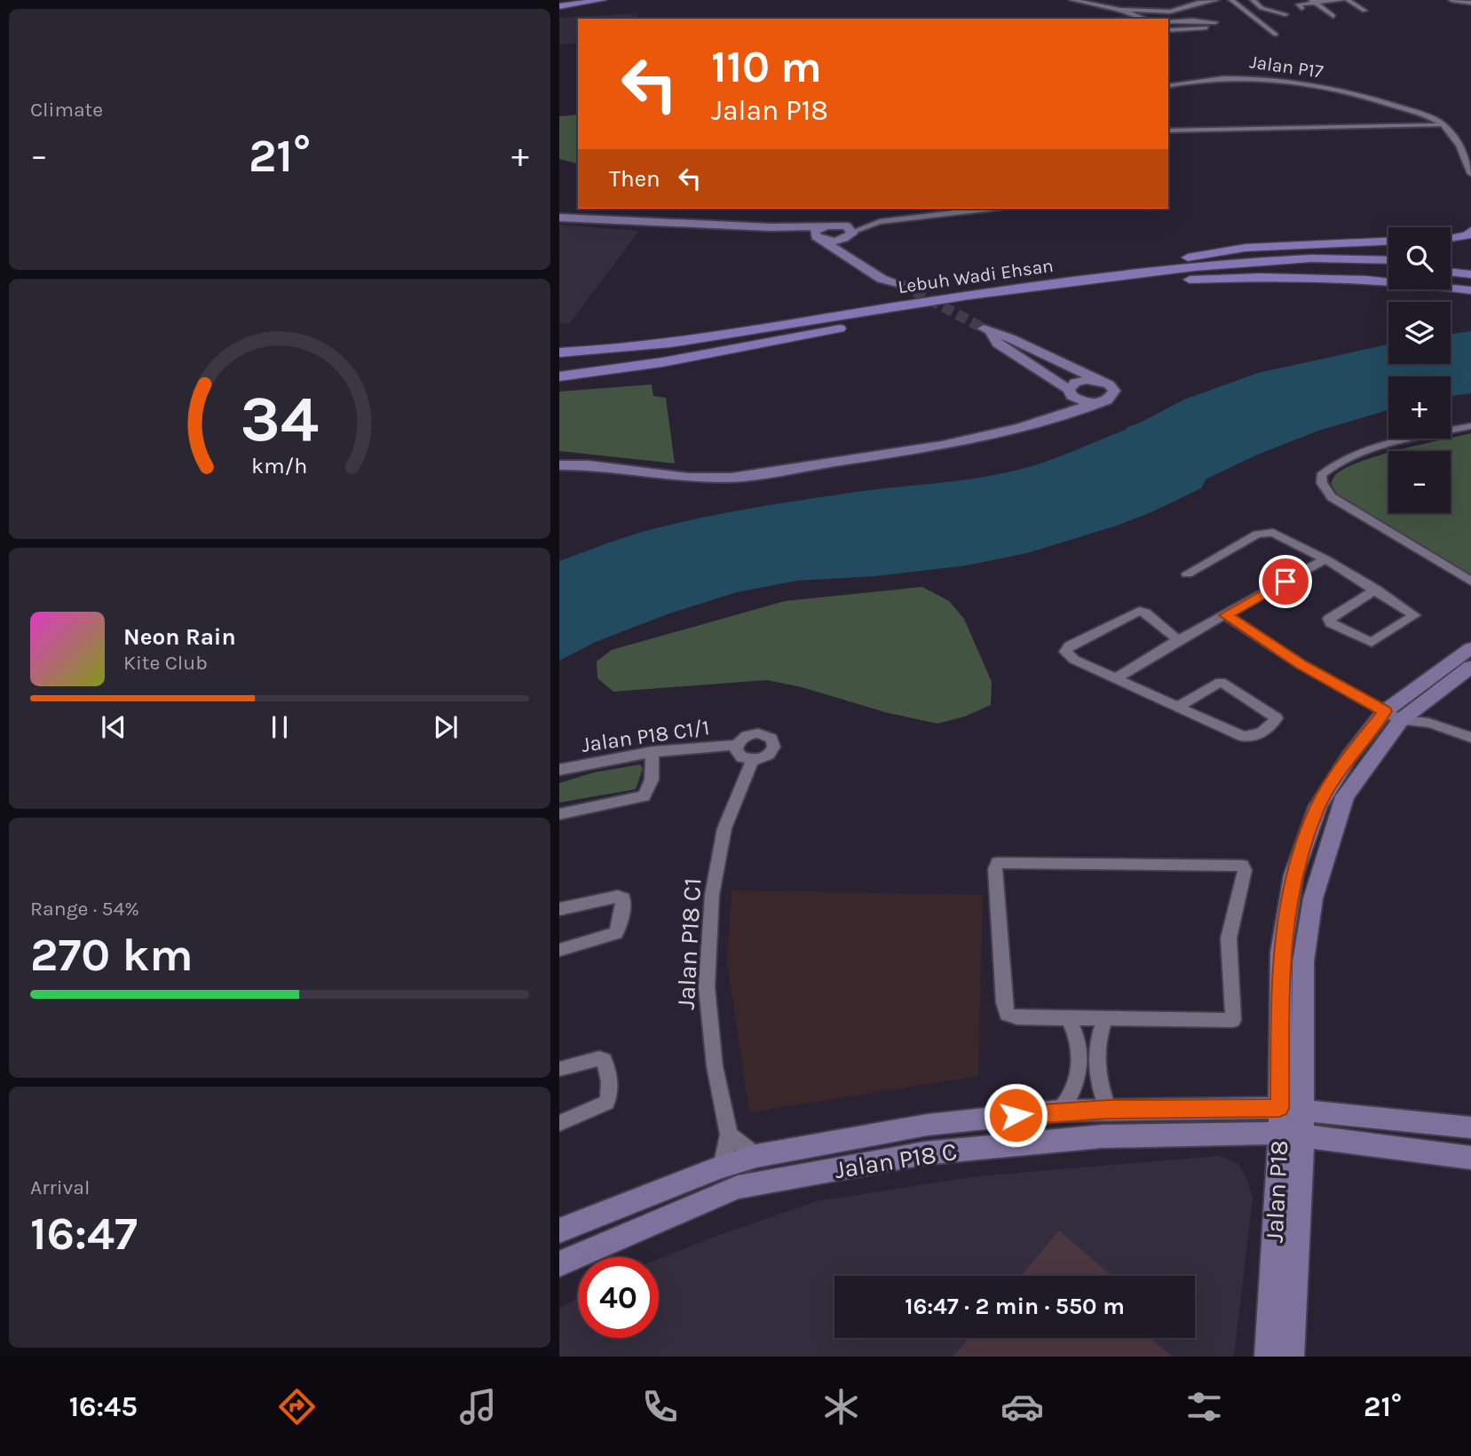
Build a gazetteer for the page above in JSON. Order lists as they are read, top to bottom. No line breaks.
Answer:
{"streets":{"main road":["Lebuh Wadi Ehsan"],"street":["Jalan P17","Jalan P18 C1/1","Jalan P18 C1","Jalan P18 C","Jalan P18"]},"crossings":[["Jalan P18 C1/1","Jalan P18 C1"],["Jalan P18 C1","Jalan P18 C"],["Jalan P18 C","Jalan P18"]],"page":{"tile":["Climate",["Range · 54%","270 km"],["Arrival","16:47"]],"turn":["110 m","Jalan P18"],"heat":["−","21°","+"],"then":"Then","map_buttons":["+","−"],"song":["Neon Rain","Kite Club"],"limit":"40","trip":"16:47 · 2 min · 550 m","tabs":["16:45","21°"],"gauge":["34","km/h"]}}
